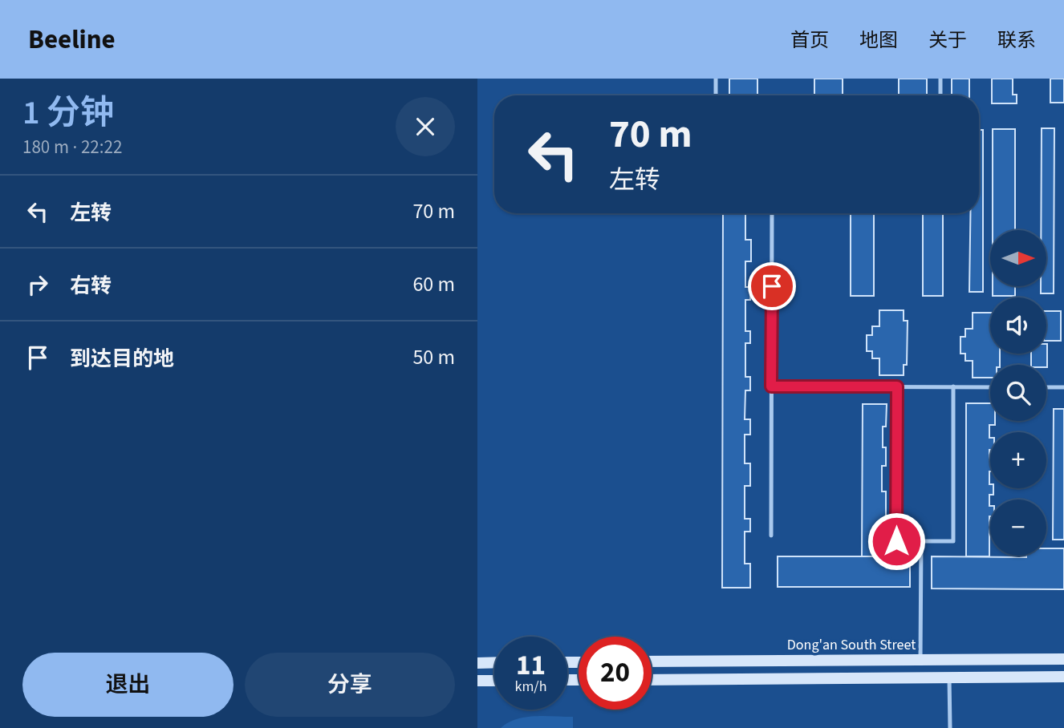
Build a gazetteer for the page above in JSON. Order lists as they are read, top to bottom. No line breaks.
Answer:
{"streets":{"main road":["Dong'an South Street"]},"north":"right","page":{"header":"Beeline","nav":["首页","地图","关于","联系"],"heading":["1 分钟","180 m · 22:22"],"turn":["70 m","左转"],"list":[{"name":"左转","value":"70 m"},{"name":"右转","value":"60 m"},{"name":"到达目的地","value":"50 m"}],"map_buttons":["+","−"],"speed":"11 km/h","limit":"20","buttons":["退出","分享"]}}
